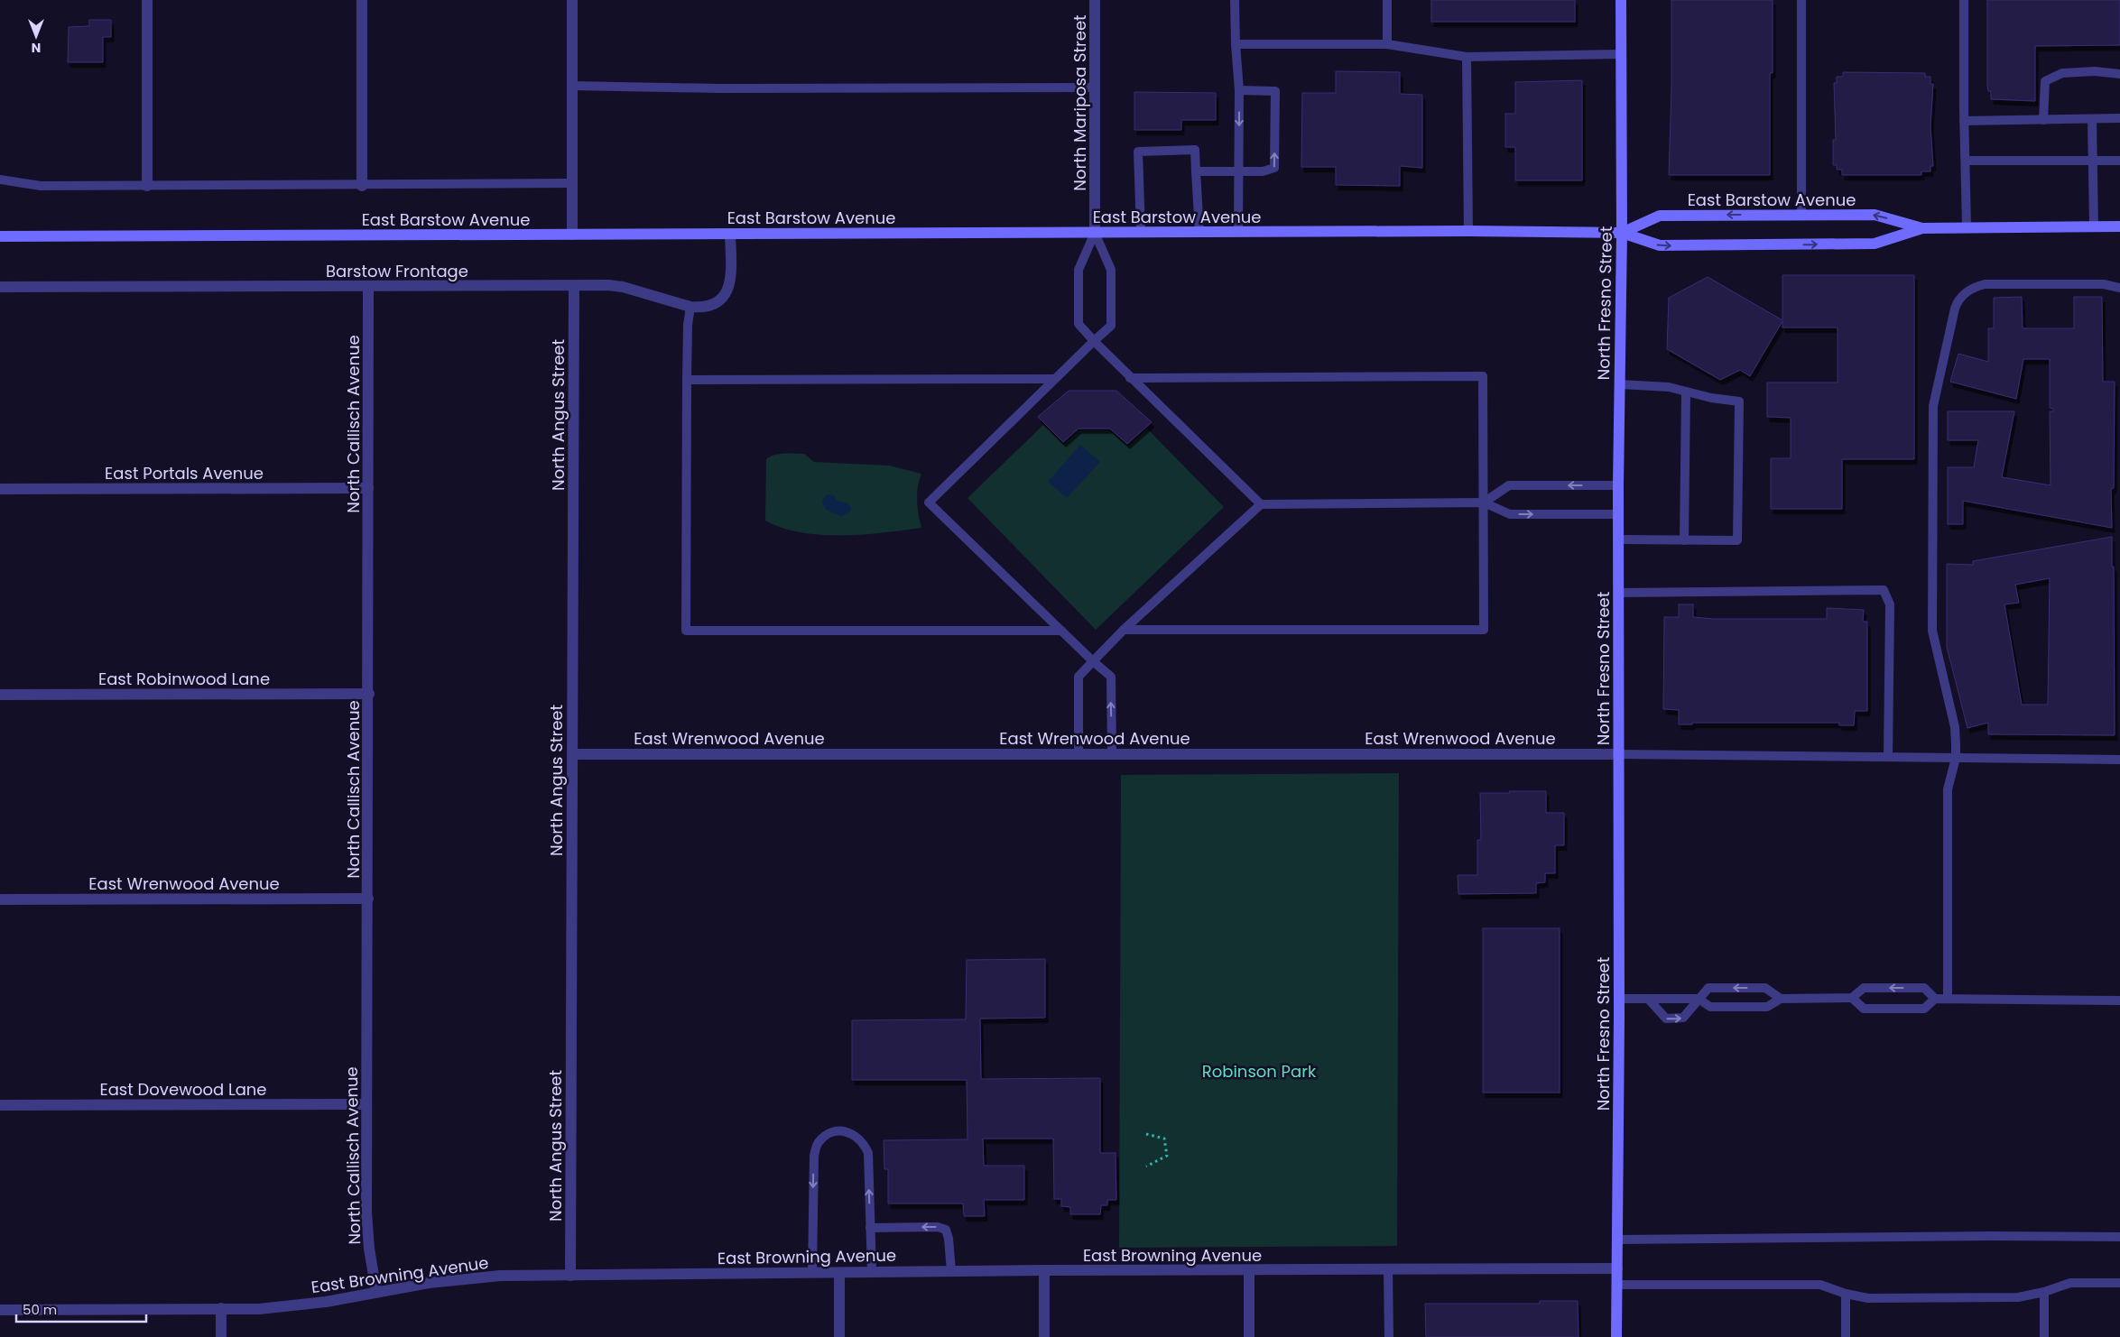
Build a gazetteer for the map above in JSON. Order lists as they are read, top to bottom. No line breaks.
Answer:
{"streets":{"main road":["East Barstow Avenue","North Fresno Street"],"street":["North Mariposa Street","Barstow Frontage","North Angus Street","North Callisch Avenue","East Portals Avenue","East Robinwood Lane","East Wrenwood Avenue","East Dovewood Lane","East Browning Avenue"]},"crossings":[["North Mariposa Street","East Barstow Avenue"],["East Barstow Avenue","Barstow Frontage"],["East Barstow Avenue","North Fresno Street"],["Barstow Frontage","North Angus Street"],["Barstow Frontage","North Callisch Avenue"],["North Fresno Street","East Wrenwood Avenue"],["North Fresno Street","East Browning Avenue"],["North Angus Street","East Wrenwood Avenue"],["North Angus Street","East Browning Avenue"],["North Callisch Avenue","East Portals Avenue"],["North Callisch Avenue","East Robinwood Lane"],["North Callisch Avenue","East Wrenwood Avenue"],["North Callisch Avenue","East Dovewood Lane"],["North Callisch Avenue","East Browning Avenue"]],"parks":["Robinson Park"],"scale_bar":"50 m","north":"bottom"}
